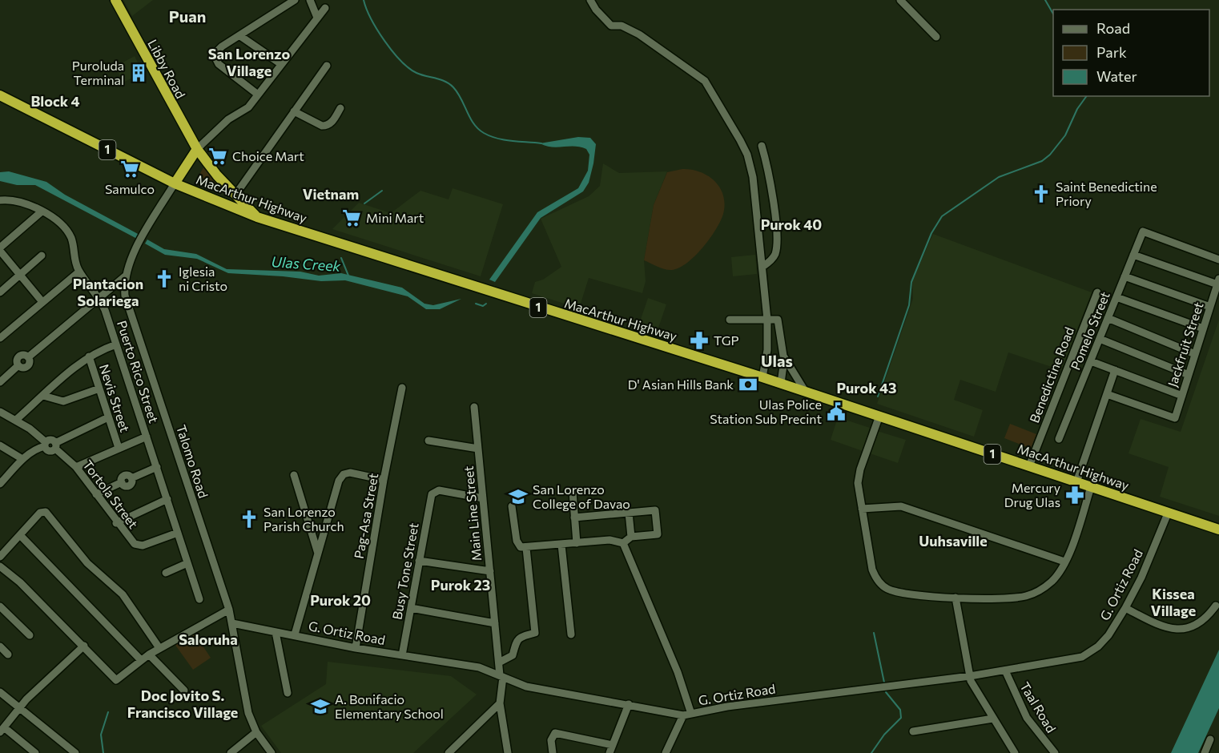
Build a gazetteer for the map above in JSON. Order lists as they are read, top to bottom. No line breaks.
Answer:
{"streets":{"highway":["Libby Road","1","MacArthur Highway"],"street":["Pomelo Street","Jackfruit Street","Puerto Rico Street","Benedictine Road","Nevis Street","Talomo Road","Tortola Street","Main Line Street","Pag-Asa Street","Busy Tone Street","G. Ortiz Road","Taal Road"]},"crossings":[["Libby Road","MacArthur Highway"],["MacArthur Highway","Benedictine Road"],["MacArthur Highway","Talomo Road"],["MacArthur Highway","G. Ortiz Road"],["Puerto Rico Street","Tortola Street"],["Talomo Road","G. Ortiz Road"],["Main Line Street","Busy Tone Street"],["Main Line Street","G. Ortiz Road"],["Pag-Asa Street","G. Ortiz Road"],["Busy Tone Street","G. Ortiz Road"],["G. Ortiz Road","Taal Road"]],"districts":["Puan","San Lorenzo Village","Block 4","Vietnam","Purok 40","Plantacion Solariega","Ulas","Purok 43","Uuhsaville","Purok 23","Kissea Village","Purok 20","Saloruha","Doc Jovito S. Francisco Village"],"water":["Ulas Creek"],"places":{"building":["Puroluda Terminal"],"supermarket":["Choice Mart","Samulco","Mini Mart"],"church":["Saint Benedictine Priory","Iglesia ni Cristo","San Lorenzo Parish Church"],"pharmacy":["TGP","Mercury Drug Ulas"],"bank":["D' Asian Hills Bank"],"public building":["Ulas Police Station Sub Precint"],"school or university":["San Lorenzo College of Davao","A. Bonifacio Elementary School"]},"legend":["Road","Park","Water"]}
